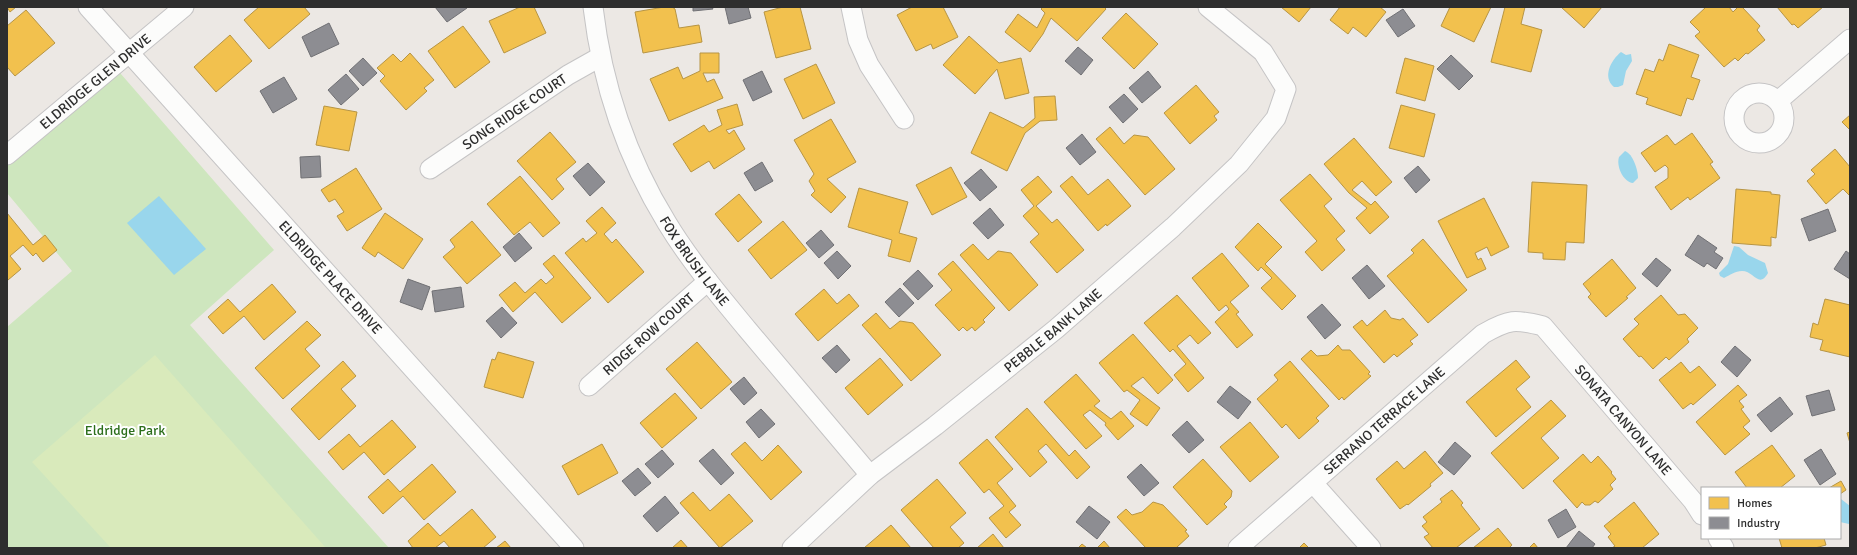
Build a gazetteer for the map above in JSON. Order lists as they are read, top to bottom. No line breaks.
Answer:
{"streets":{"street":["ELDRIDGE GLEN DRIVE","SONG RIDGE COURT","FOX BRUSH LANE","ELDRIDGE PLACE DRIVE","PEBBLE BANK LANE","RIDGE ROW COURT","SONATA CANYON LANE","SERRANO TERRACE LANE"]},"crossings":[["ELDRIDGE GLEN DRIVE","ELDRIDGE PLACE DRIVE"],["SONG RIDGE COURT","FOX BRUSH LANE"],["FOX BRUSH LANE","PEBBLE BANK LANE"],["FOX BRUSH LANE","RIDGE ROW COURT"],["SONATA CANYON LANE","SERRANO TERRACE LANE"]],"parks":["Eldridge Park"],"legend":["Homes","Industry"]}
